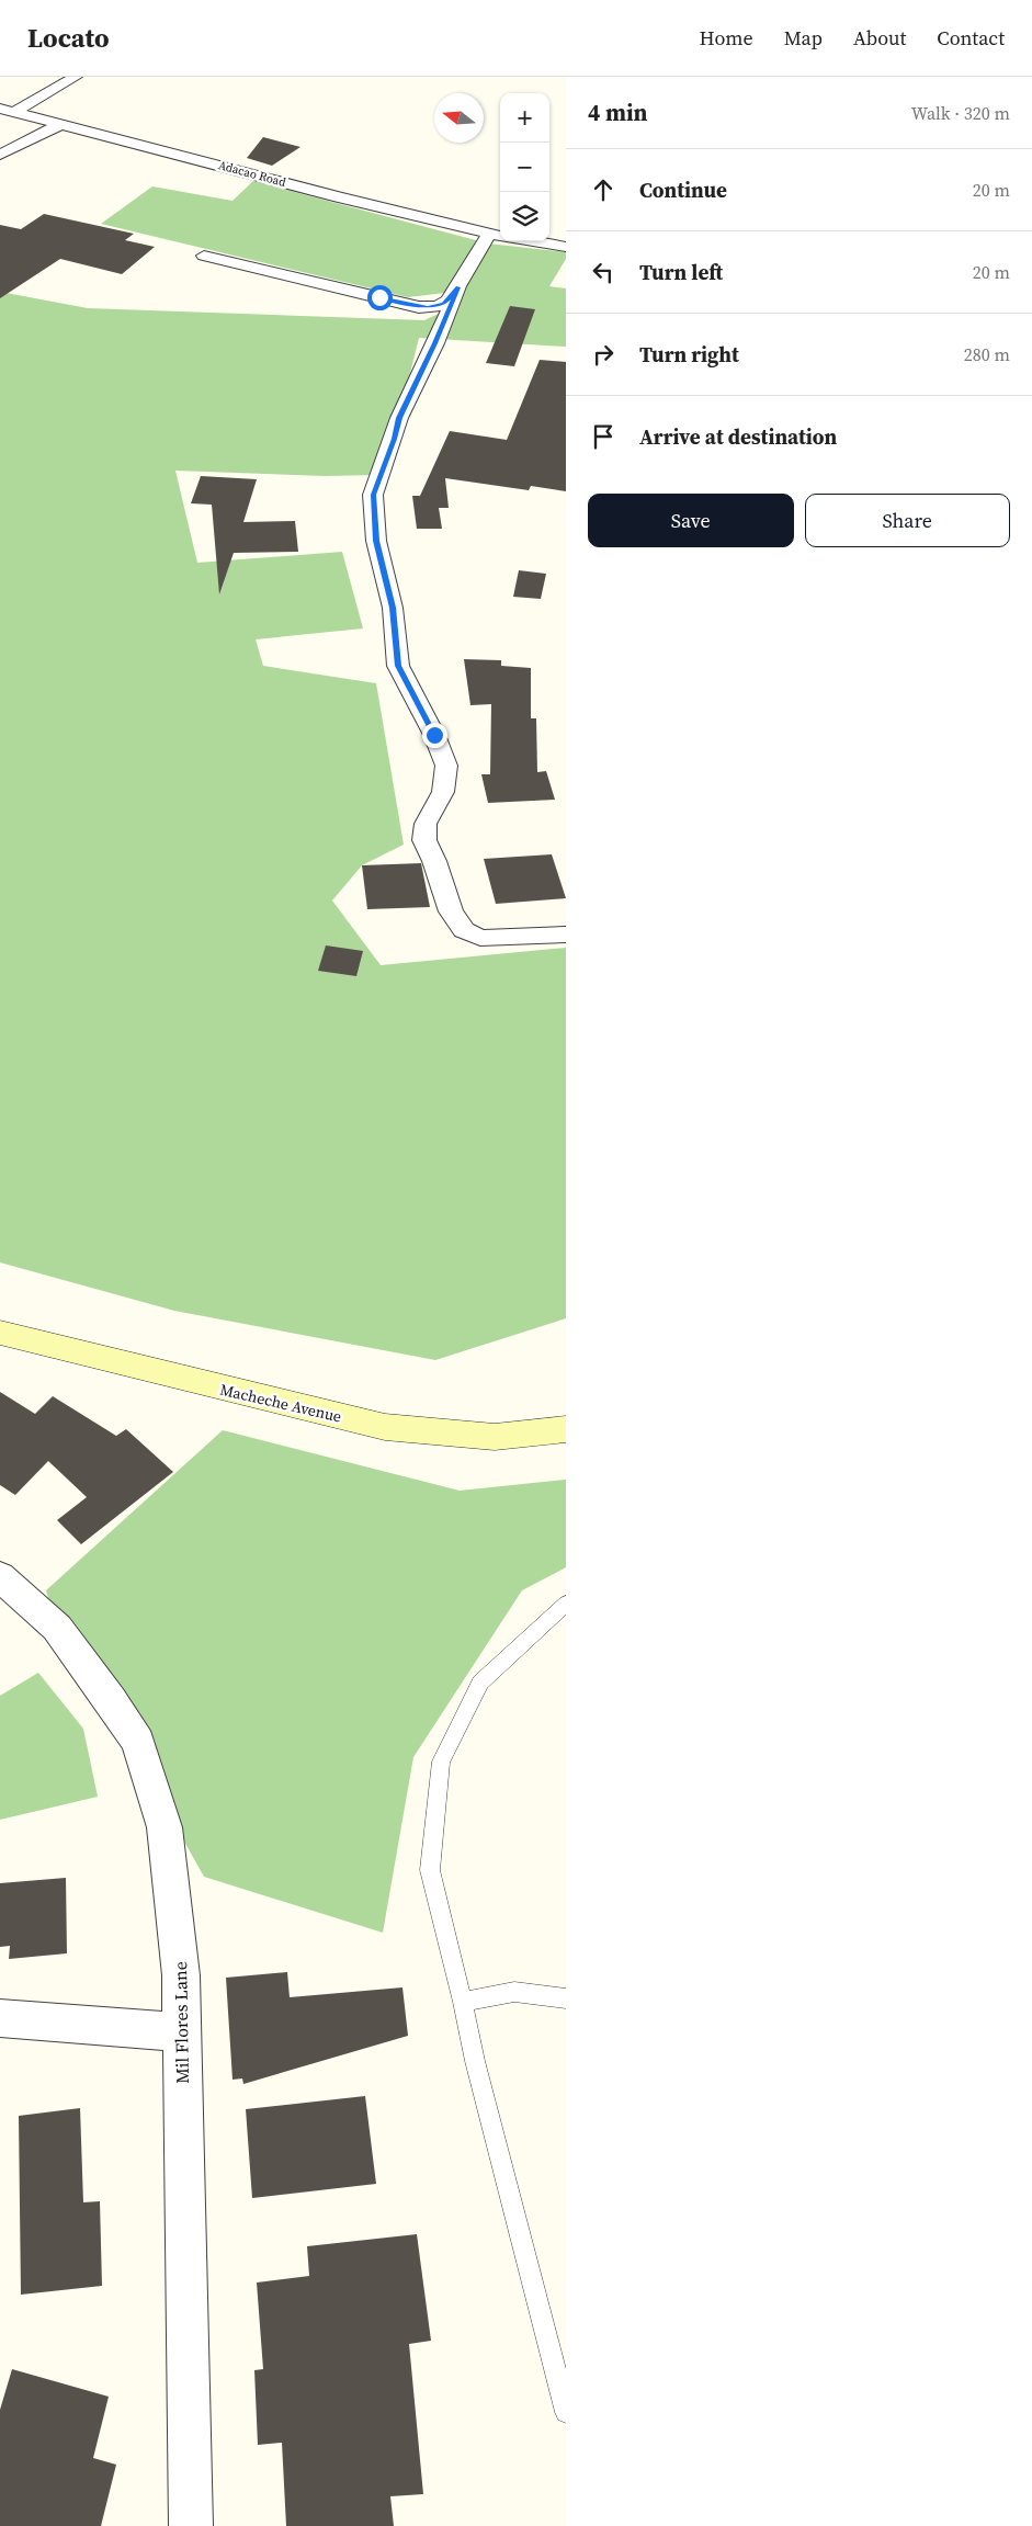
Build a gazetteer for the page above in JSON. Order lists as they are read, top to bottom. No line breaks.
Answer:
{"streets":{"main road":["Macheche Avenue"],"street":["Adacao Road","Mil Flores Lane"]},"north":"left","page":{"header":"Locato","nav":["Home","Map","About","Contact"],"heading":["4 min","Walk · 320 m"],"map_buttons":["+","−"],"list":[["Continue","20 m"],["Turn left","20 m"],["Turn right","280 m"],"Arrive at destination"],"buttons":["Save","Share"]}}
